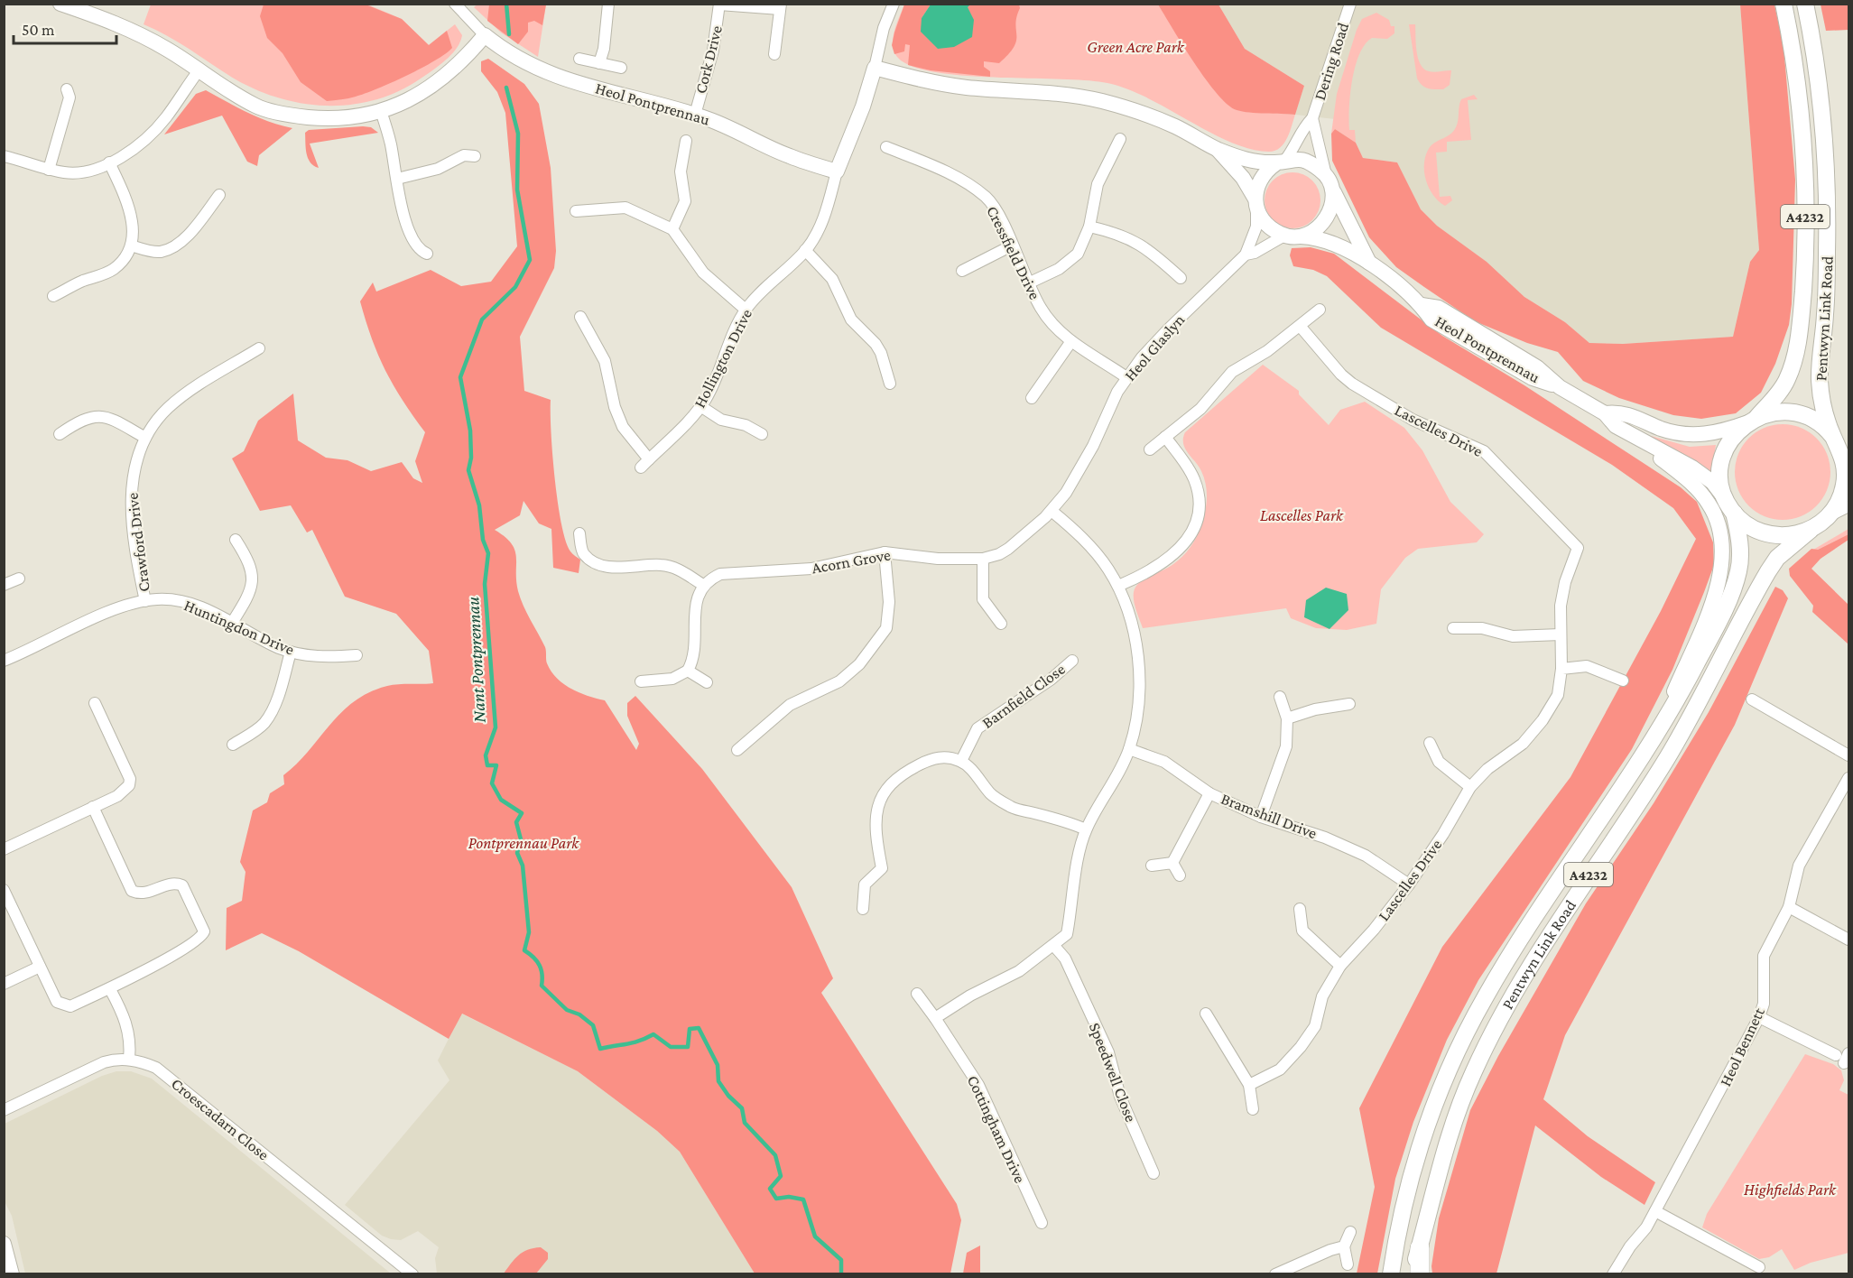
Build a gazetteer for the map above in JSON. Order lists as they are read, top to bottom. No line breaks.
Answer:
{"streets":{"main road":["A4232","Pentwyn Link Road"],"street":["Cork Drive","Dering Road","Heol Pontprennau","Cressfield Drive","Heol Glaslyn","Hollington Drive","Lascelles Drive","Crawford Drive","Acorn Grove","Huntingdon Drive","Barnfield Close","Bramshill Drive","Heol Bennett","Speedwell Close","Croescadarn Close","Cottingham Drive"]},"crossings":[["Cork Drive","Heol Pontprennau"],["Dering Road","Heol Pontprennau"],["Dering Road","Heol Glaslyn"],["Heol Pontprennau","Pentwyn Link Road"],["Heol Pontprennau","Heol Glaslyn"],["Heol Pontprennau","Hollington Drive"],["Cressfield Drive","Heol Glaslyn"],["Heol Glaslyn","Acorn Grove"],["Lascelles Drive","Bramshill Drive"],["Crawford Drive","Huntingdon Drive"]],"water":["Nant Pontprennau"],"parks":["Green Acre Park","Lascelles Park","Pontprennau Park","Highfields Park"],"scale_bar":"50 m"}
